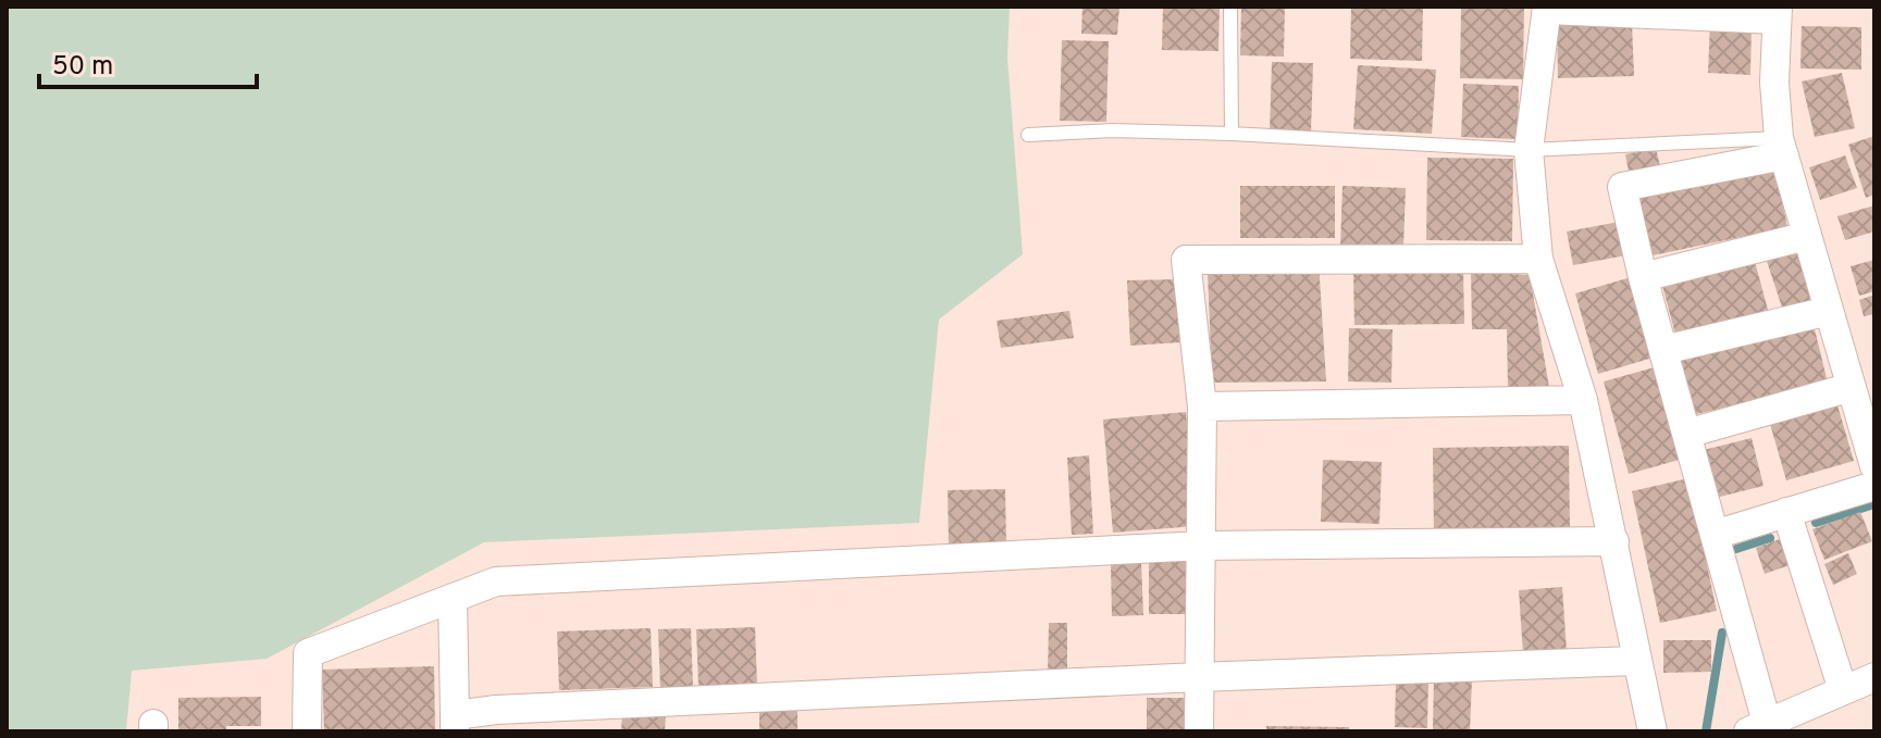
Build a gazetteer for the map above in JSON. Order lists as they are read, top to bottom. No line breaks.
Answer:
{"scale_bar":"50 m"}
